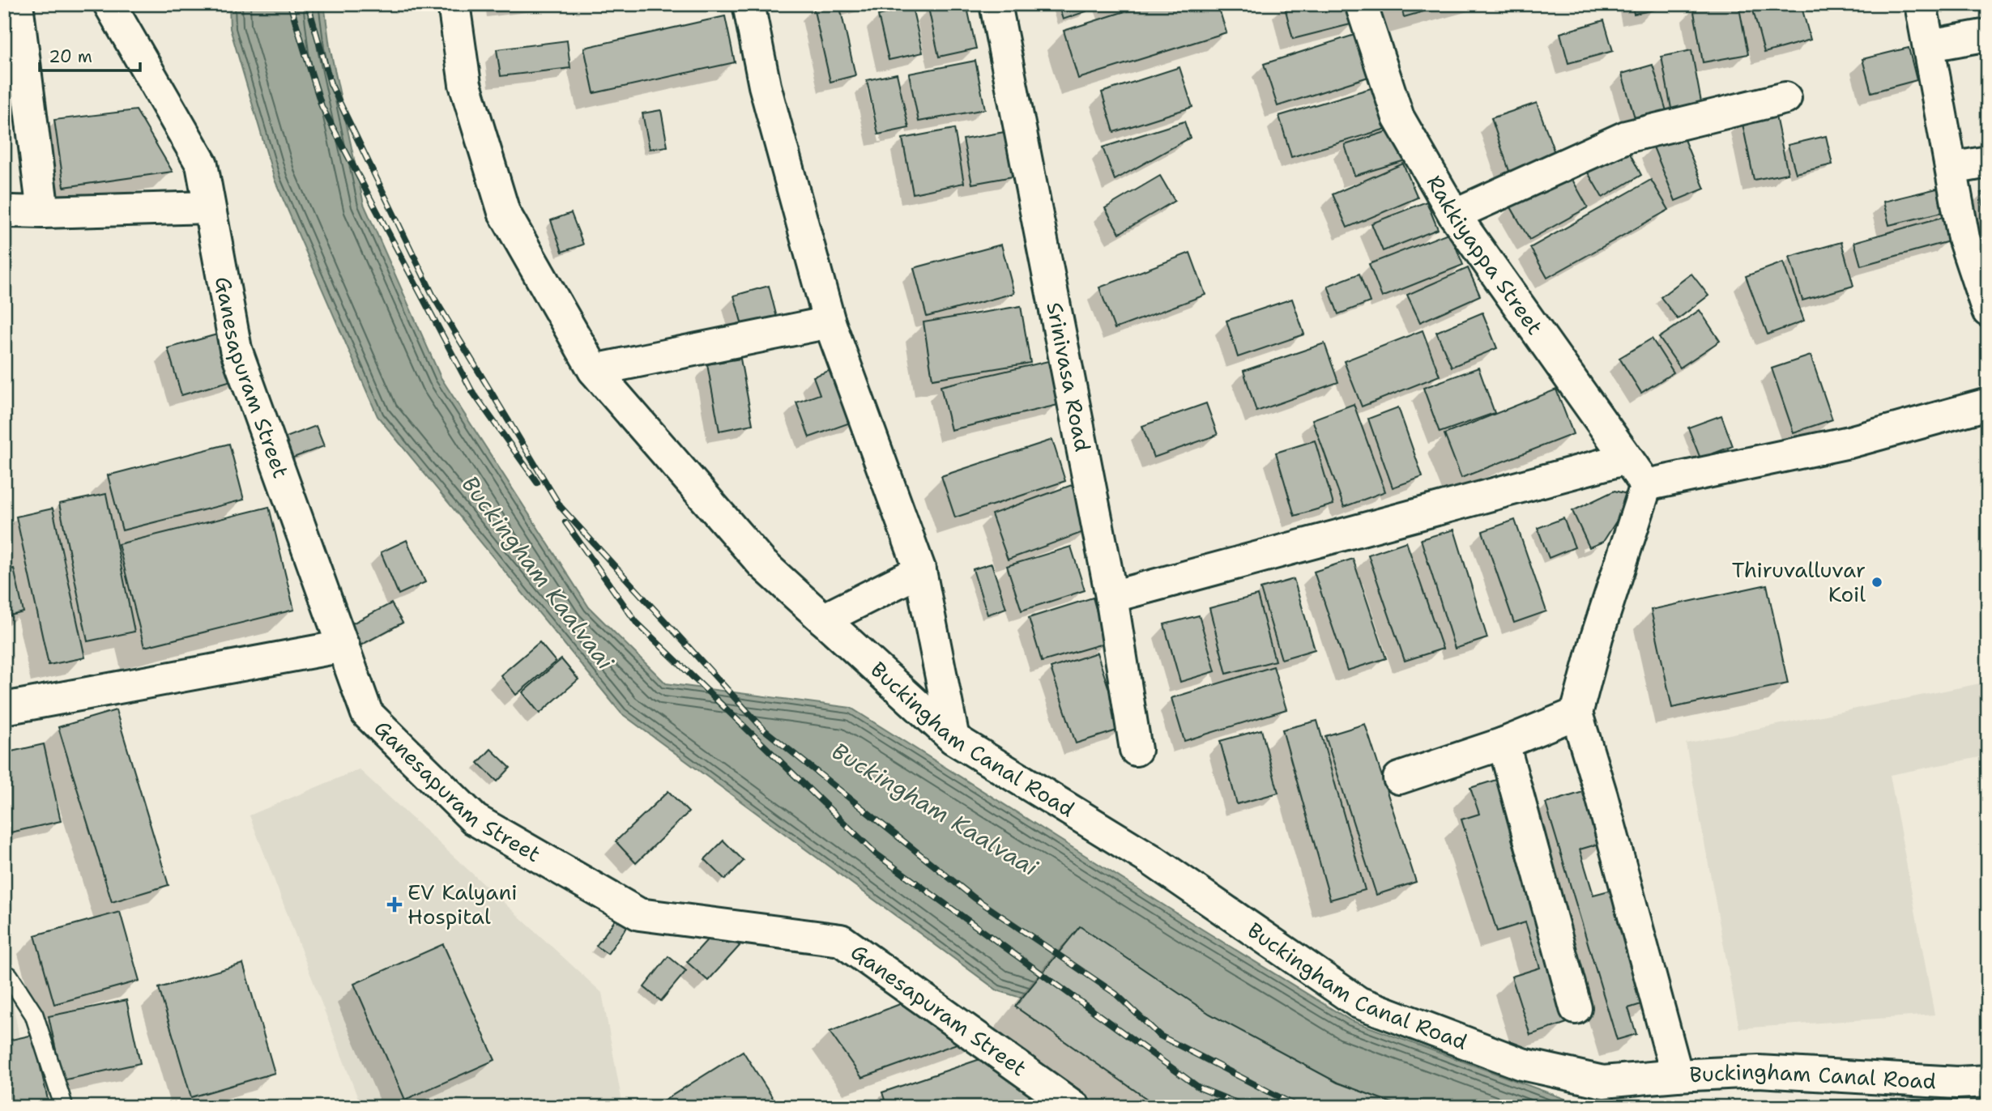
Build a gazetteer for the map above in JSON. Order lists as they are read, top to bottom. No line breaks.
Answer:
{"streets":{"street":["Rakkiyappa Street","Ganesapuram Street","Srinivasa Road","Buckingham Canal Road"]},"water":["Buckingham Kaalvaai"],"places":{"other":["Thiruvalluvar Koil"],"health":["EV Kalyani Hospital"]},"scale_bar":"20 m"}
